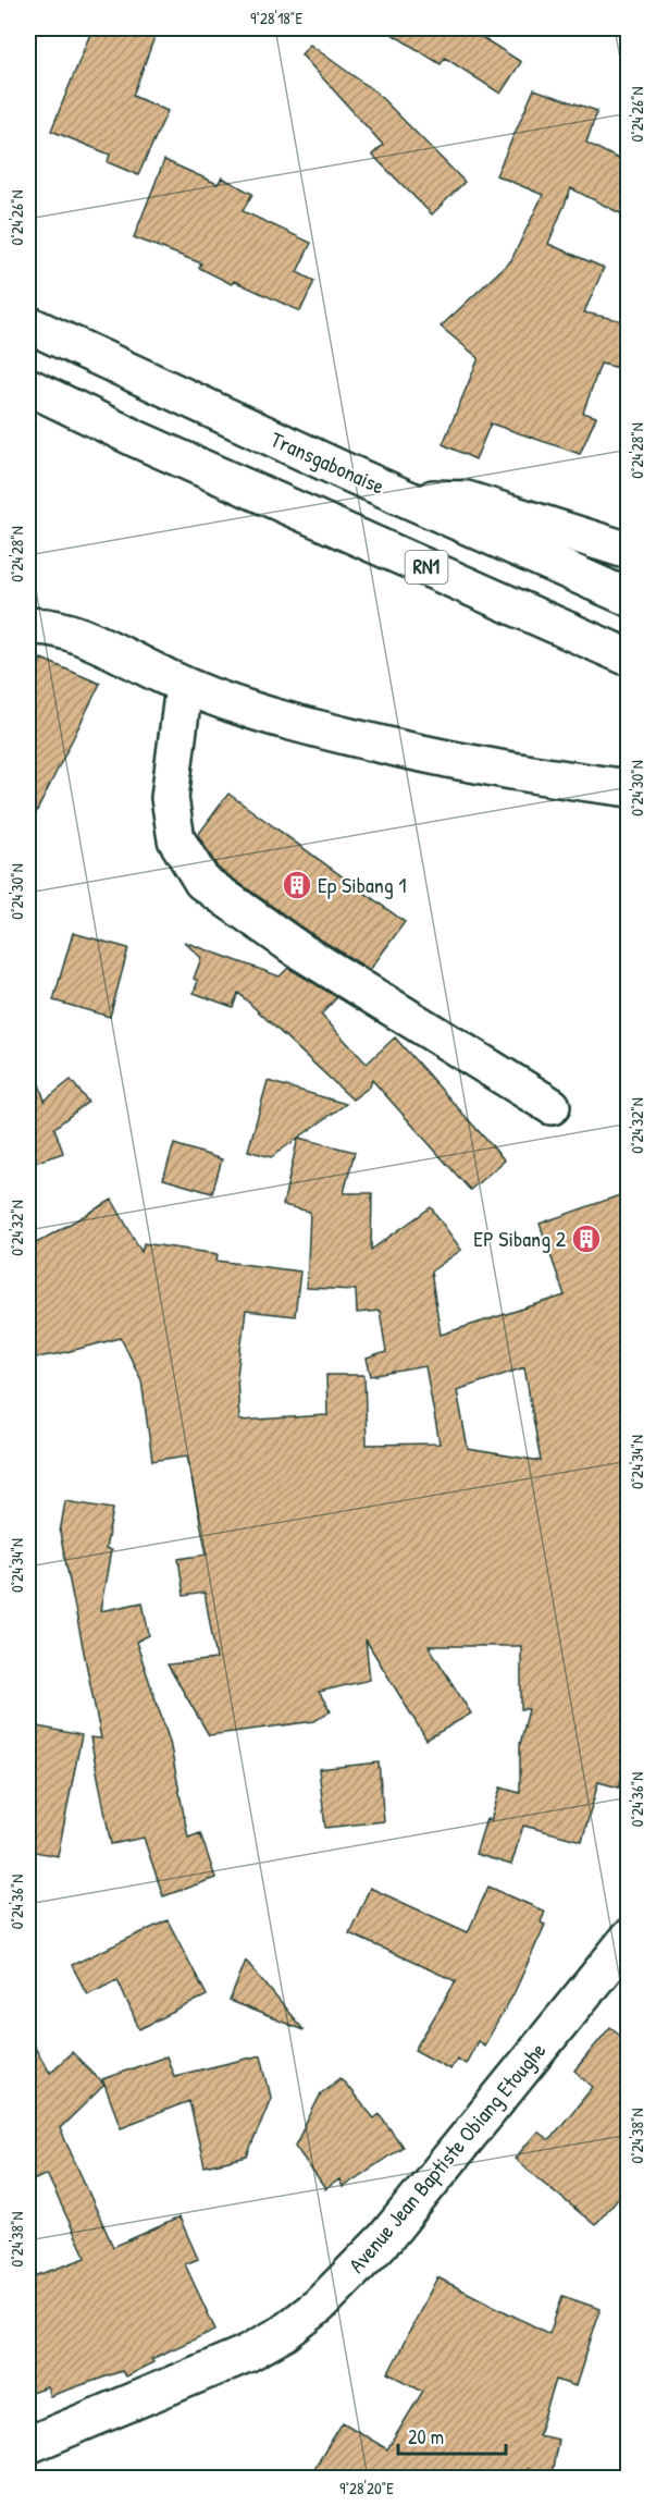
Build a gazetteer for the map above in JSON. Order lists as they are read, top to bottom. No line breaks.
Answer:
{"streets":{"main road":["Transgabonaise","RN1","Avenue Jean Baptiste Obiang Etoughe"]},"places":{"building":["Ep Sibang 1","EP Sibang 2"]},"scale_bar":"20 m","coordinates":["9°28'18\"E","0°24'26\"N","0°24'28\"N","0°24'30\"N","0°24'32\"N","0°24'34\"N","0°24'36\"N","0°24'38\"N","9°28'20\"E"]}
